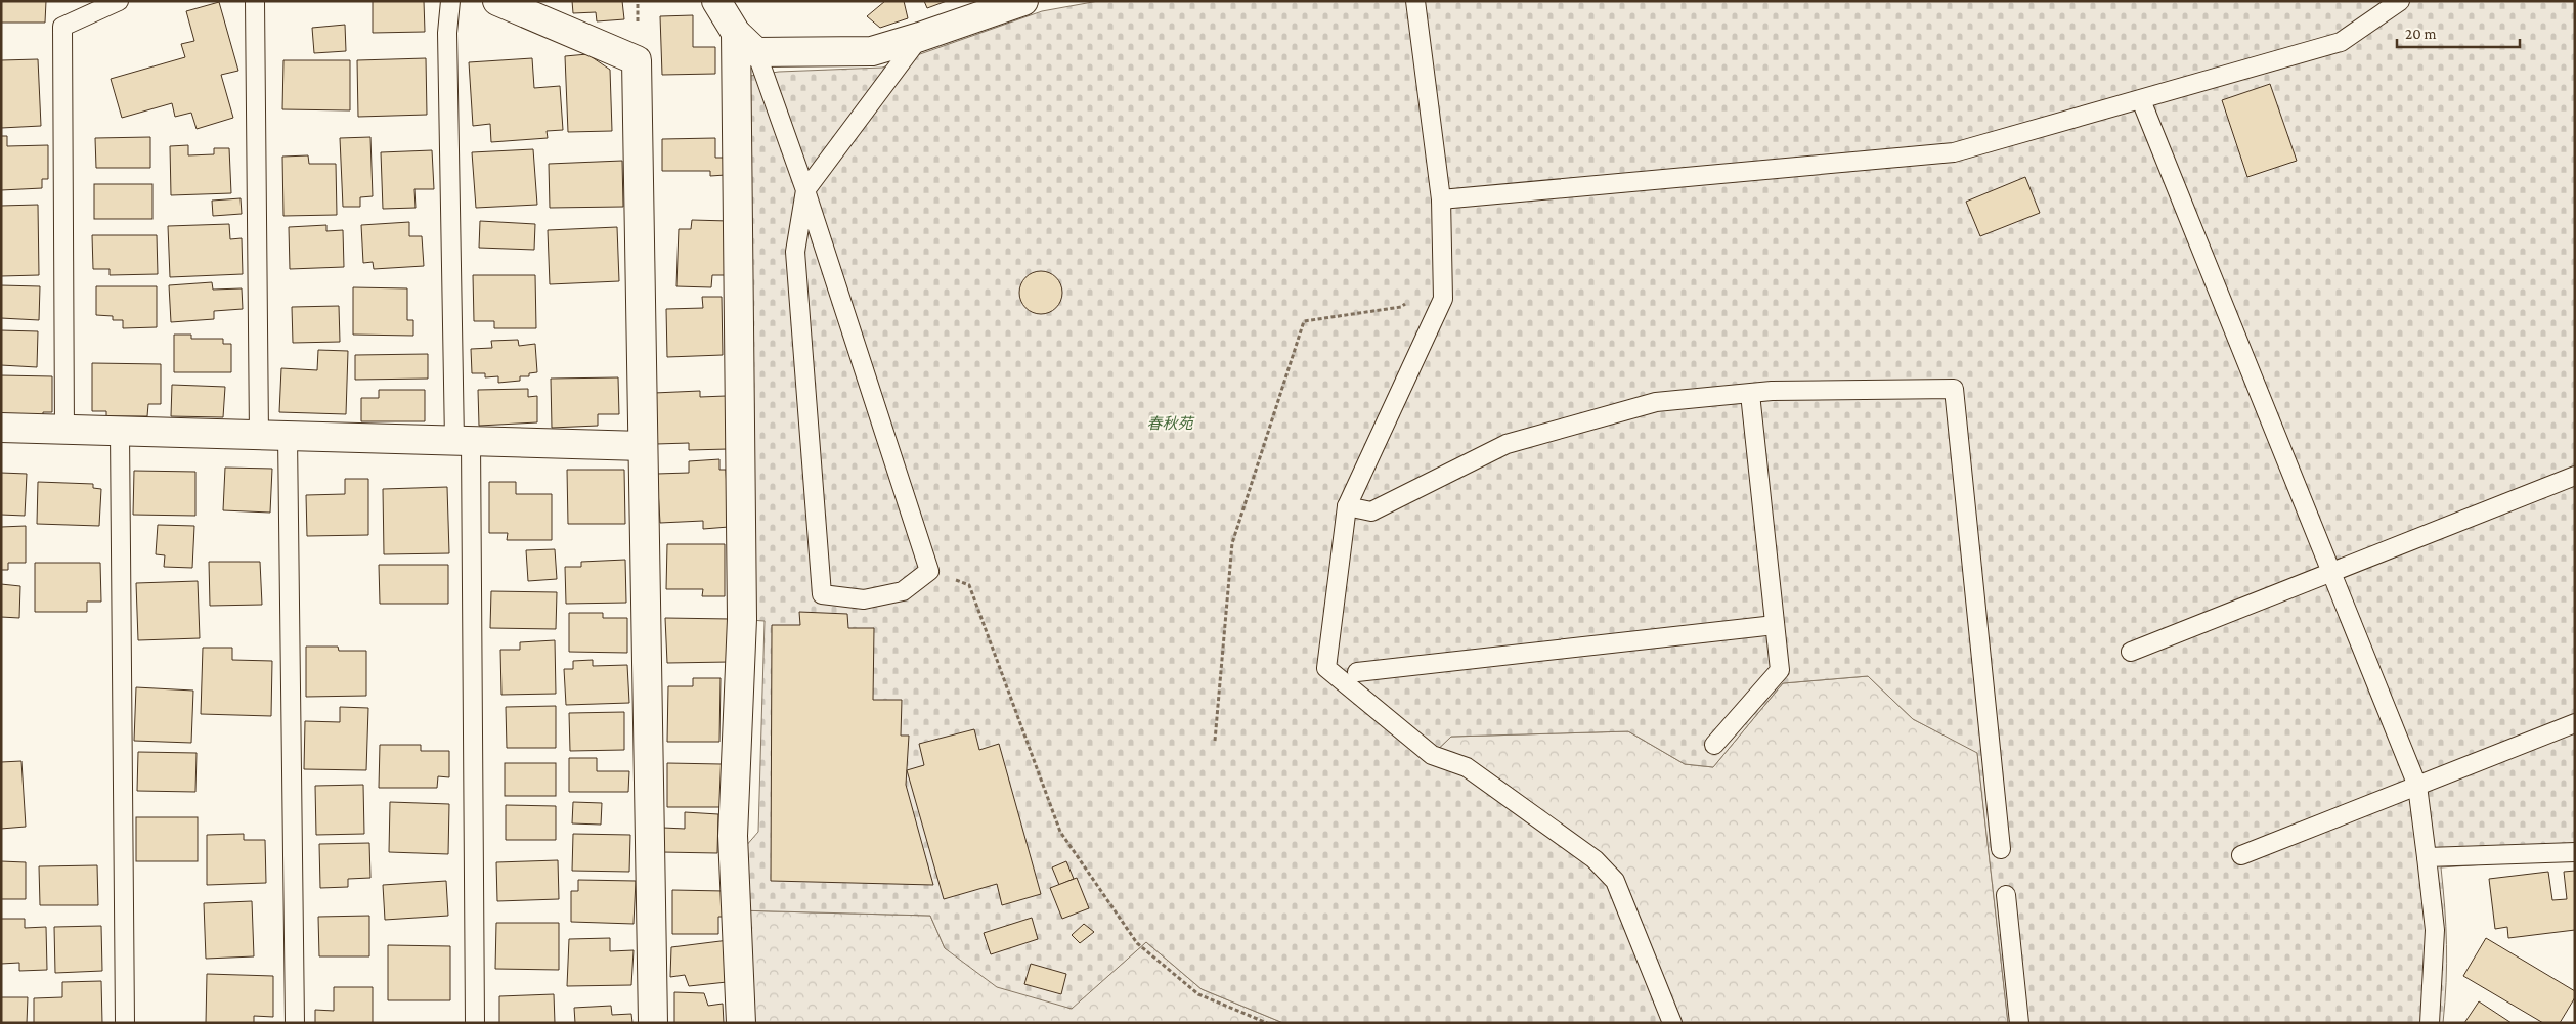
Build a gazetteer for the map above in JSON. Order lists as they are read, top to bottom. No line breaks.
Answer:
{"parks":["春秋苑"],"scale_bar":"20 m"}
